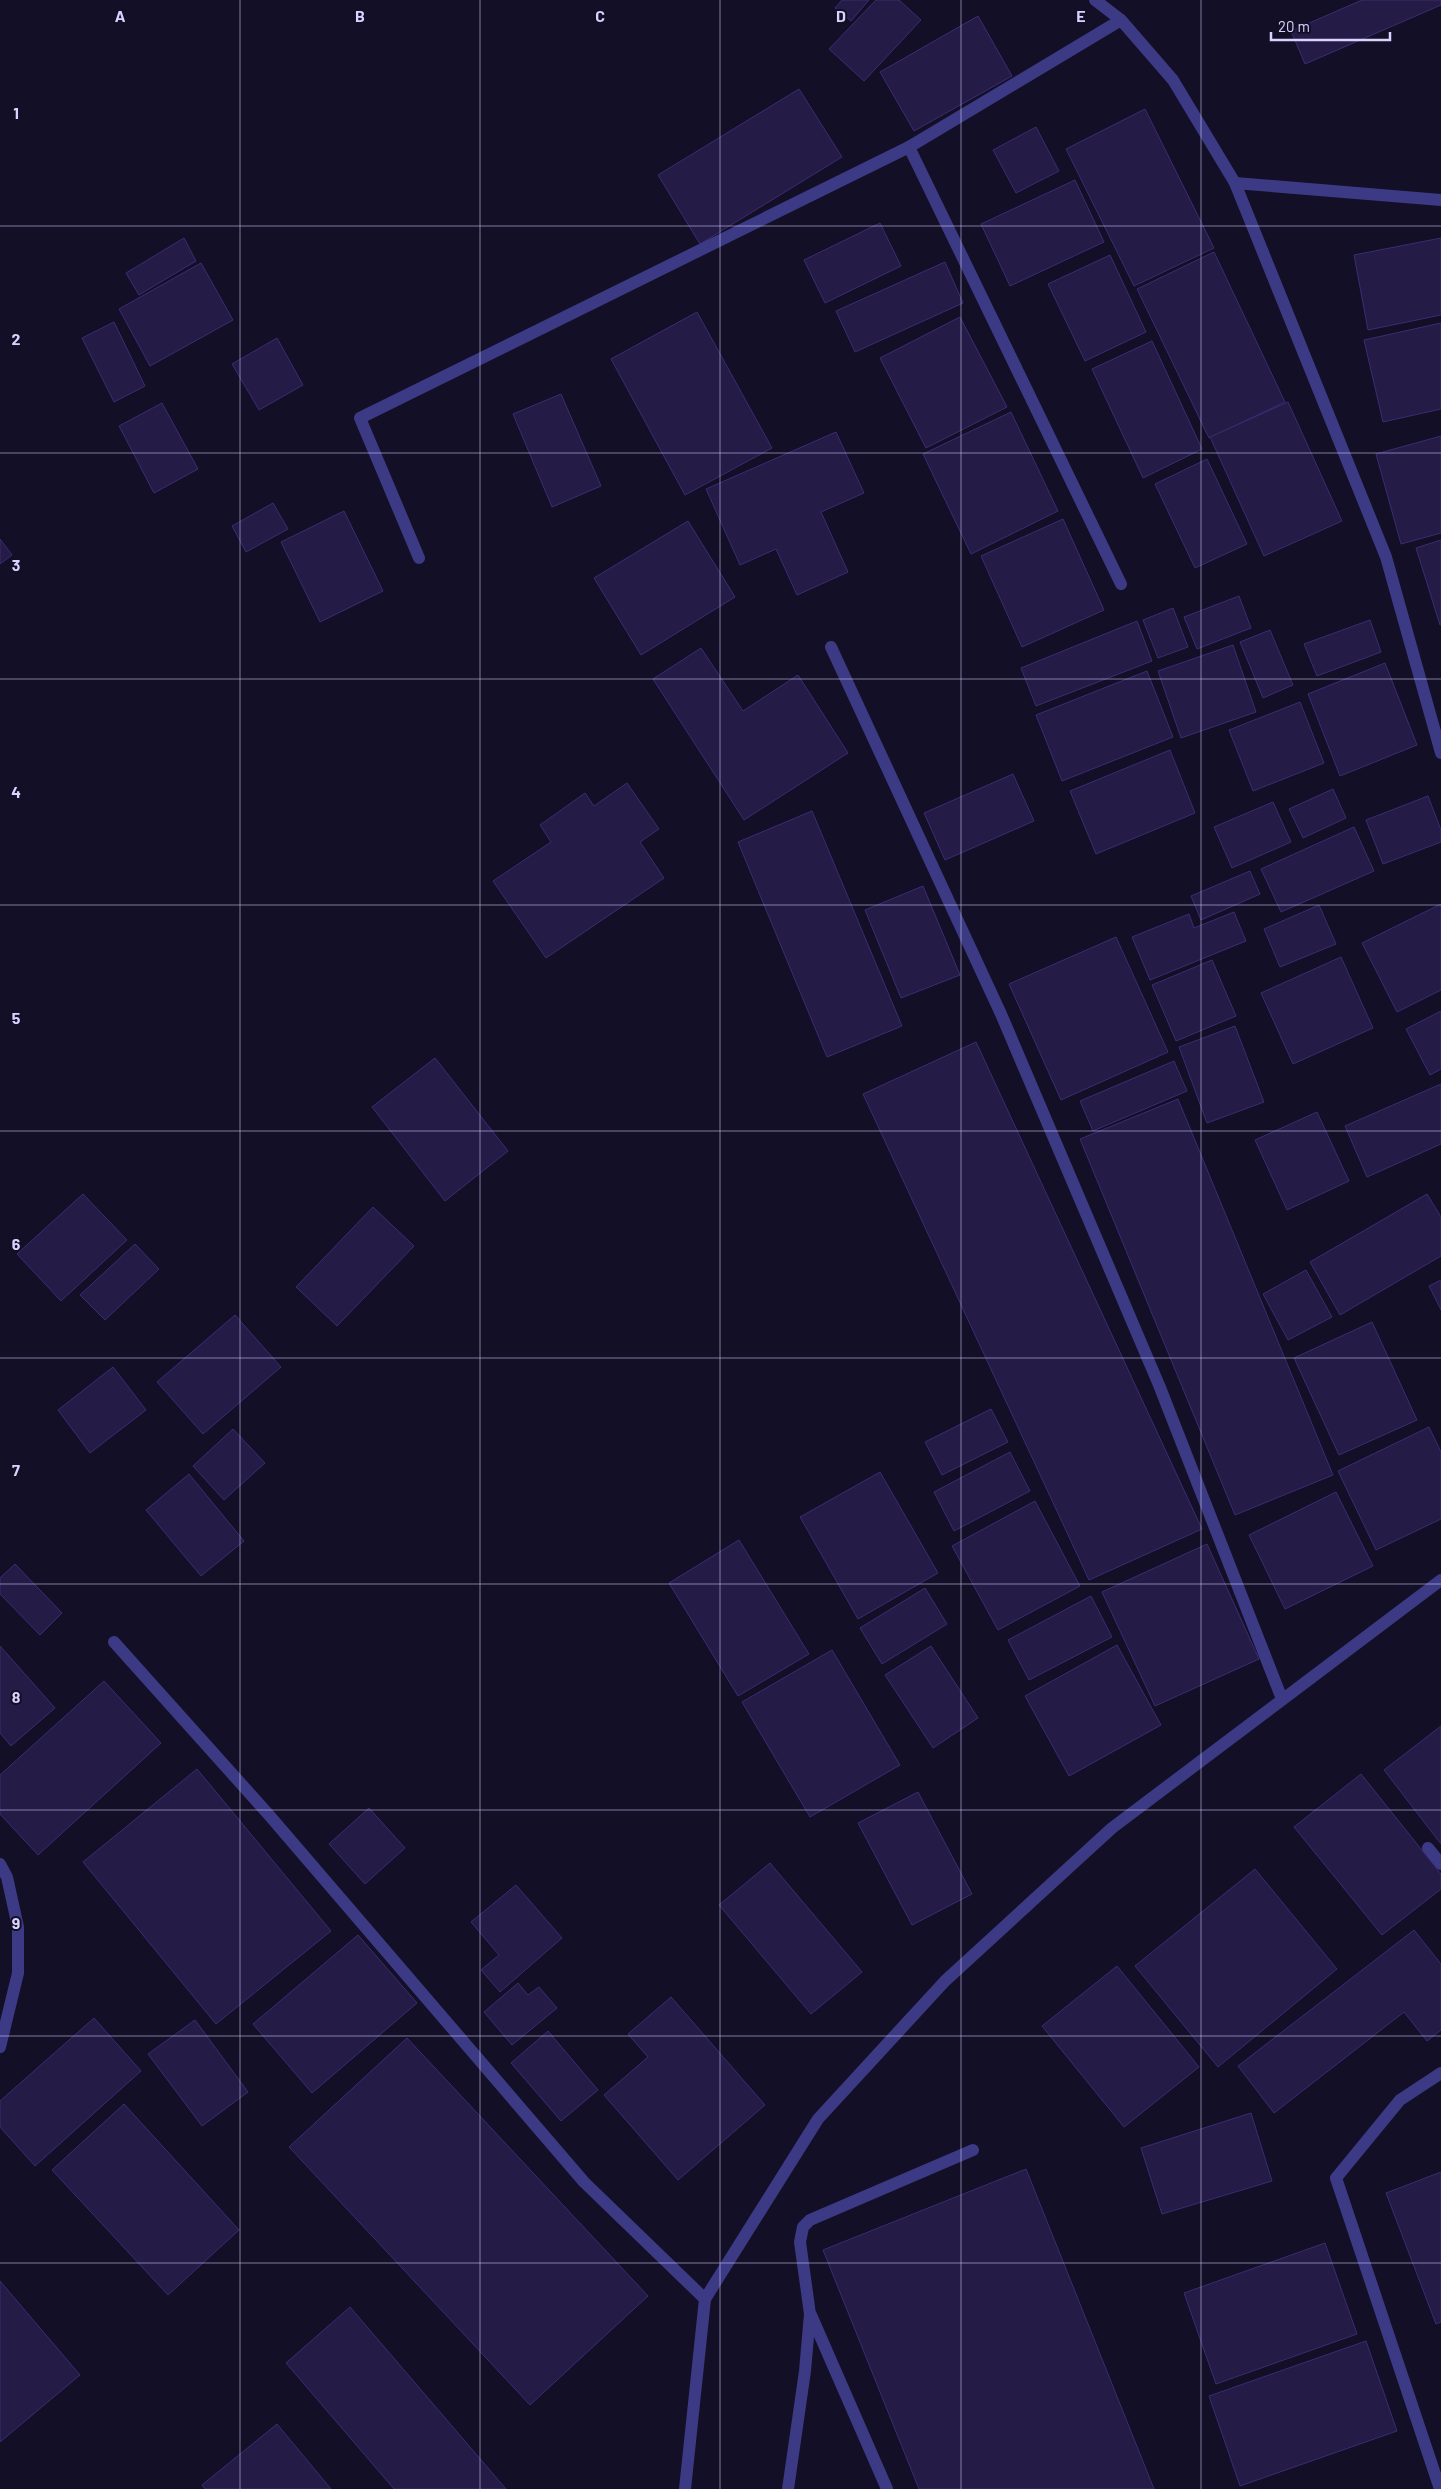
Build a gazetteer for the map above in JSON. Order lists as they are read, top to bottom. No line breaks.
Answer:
{"scale_bar":"20 m","grid":{"columns":["A","B","C","D","E"],"rows":["1","2","3","4","5","6","7","8","9"]}}
